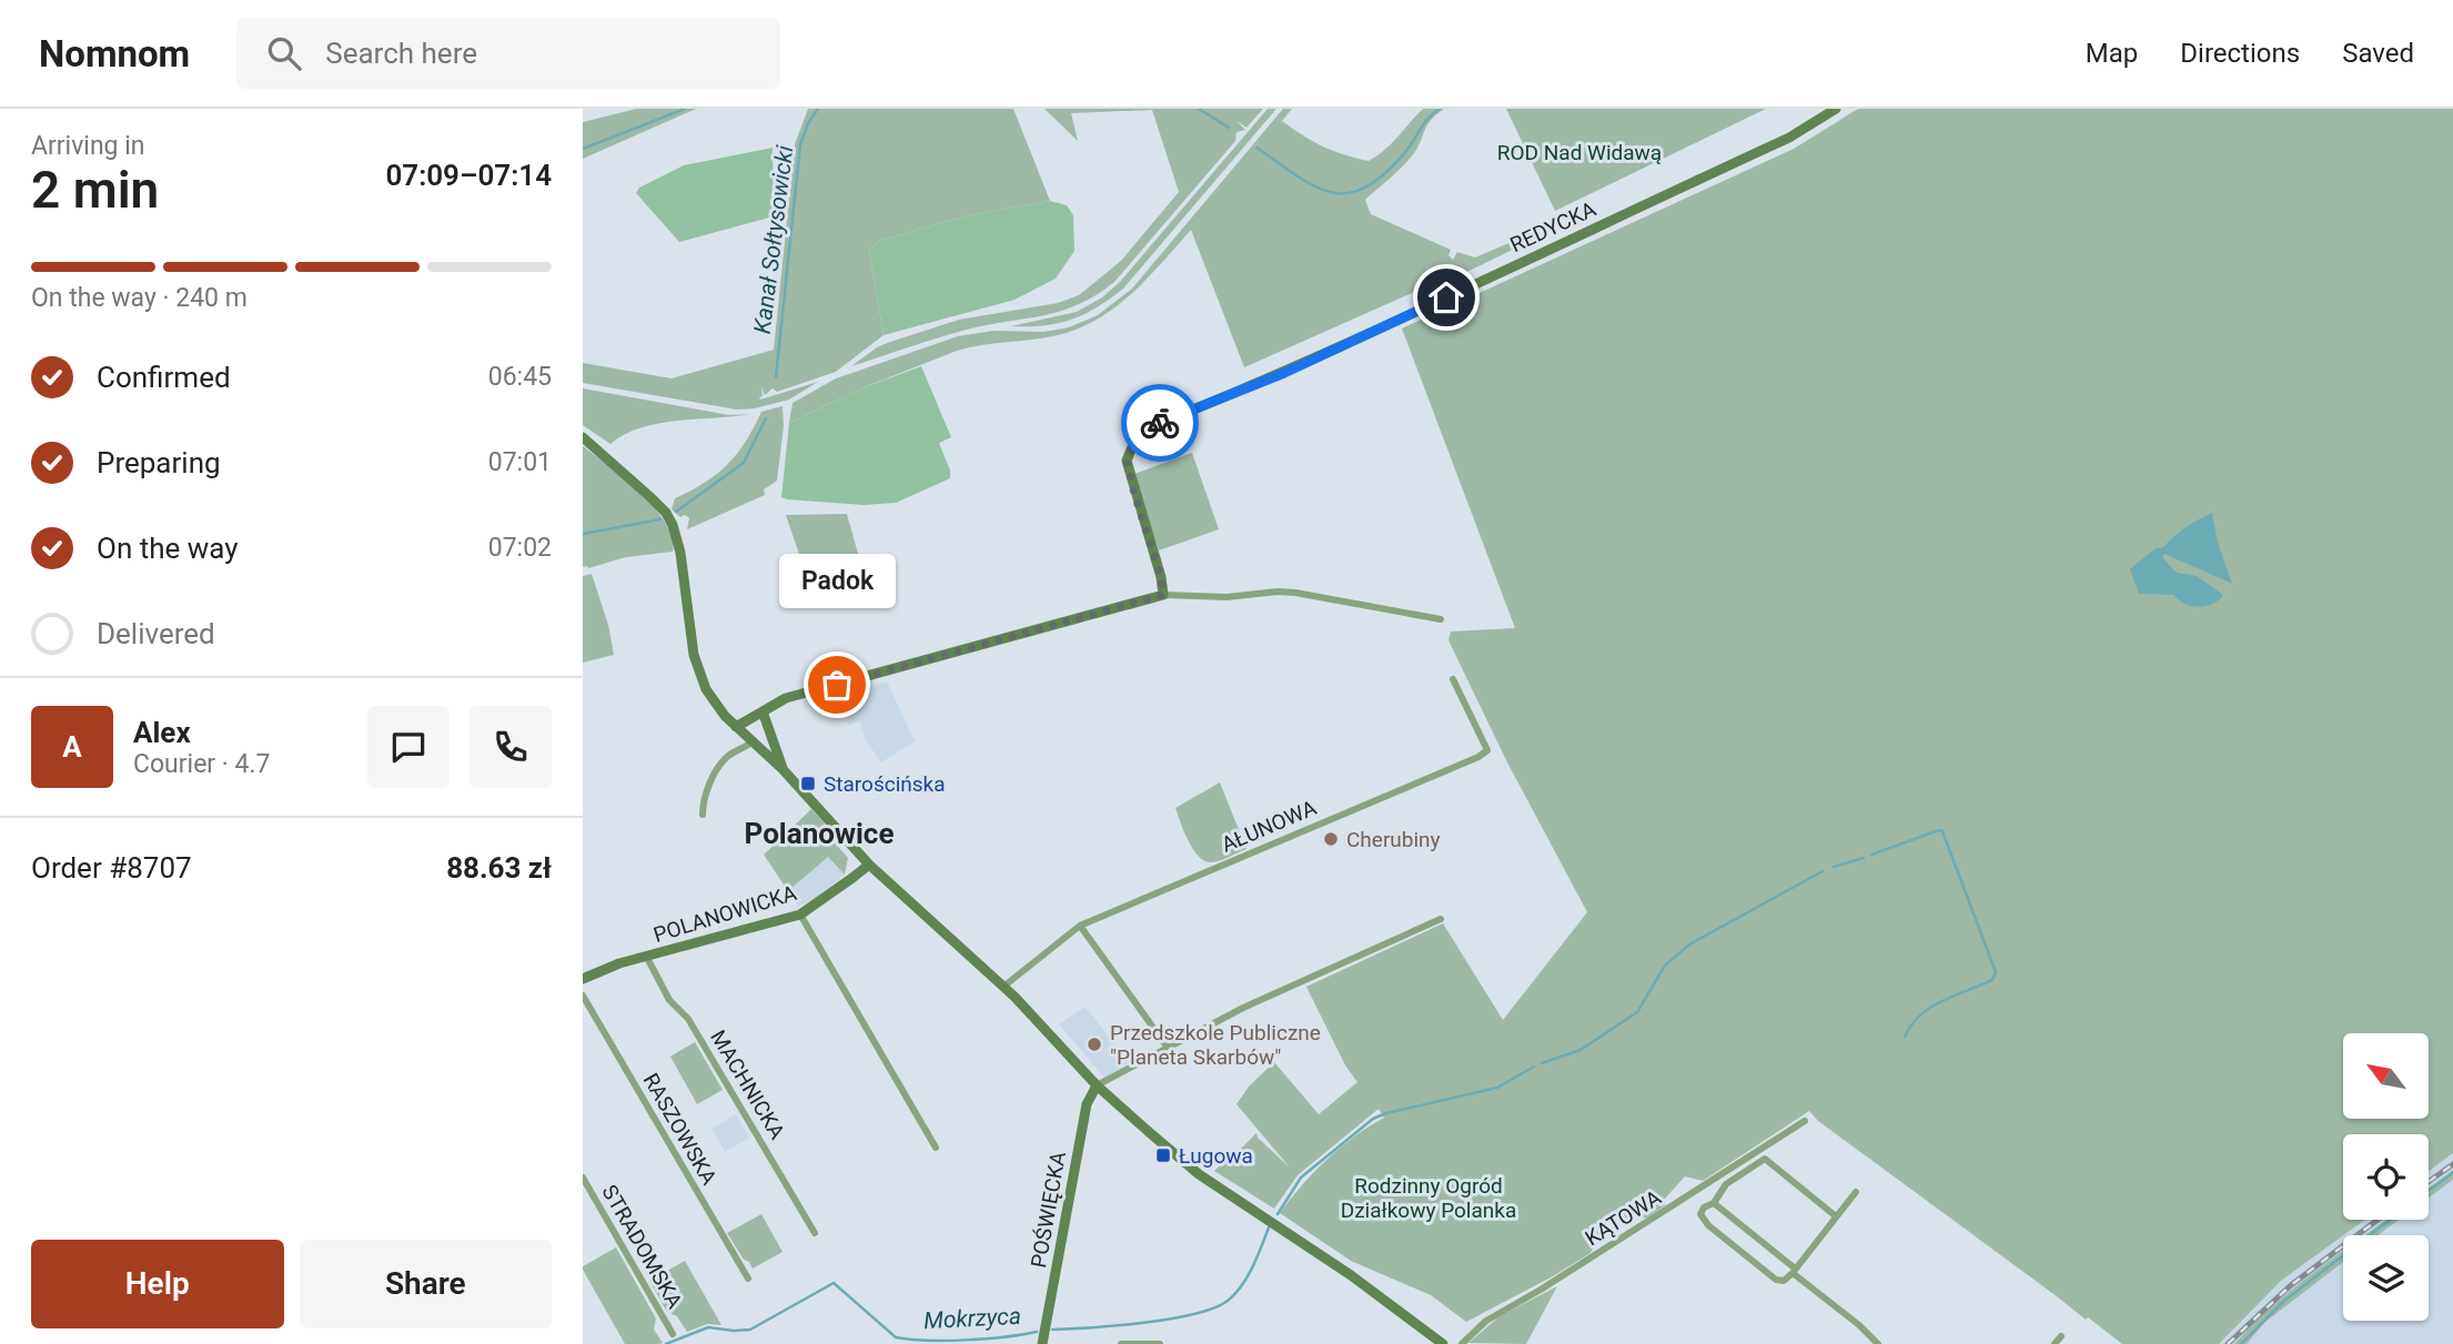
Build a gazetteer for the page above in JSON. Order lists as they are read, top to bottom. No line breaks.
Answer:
{"streets":{"street":["REDYCKA","AŁUNOWA","POLANOWICKA","MACHNICKA","RASZOWSKA","POŚWIĘCKA","KĄTOWA","STRADOMSKA"]},"crossings":[["POLANOWICKA","MACHNICKA"]],"districts":["Polanowice"],"water":["Kanał Sołtysowicki","Mokrzyca"],"parks":["ROD Nad Widawą","Rodzinny Ogród Działkowy Polanka"],"places":{"other":["Padok","Cherubiny","Przedszkole Publiczne \"Planeta Skarbów\""],"transit":["Starościńska","Ługowa"]},"north":"top left","page":{"header":"Nomnom","search":"Search here","nav":["Map","Directions","Saved"],"heading":["2 min","Arriving in","07:09–07:14"],"panel":["Alex","Courier · 4.7","Order #8707","88.63 zł"],"bar":"On the way · 240 m","list":[["Confirmed","06:45"],["Preparing","07:01"],["On the way","07:02"],"Delivered"],"bubble":"Padok","round":"A","buttons":["Help","Share"]}}
